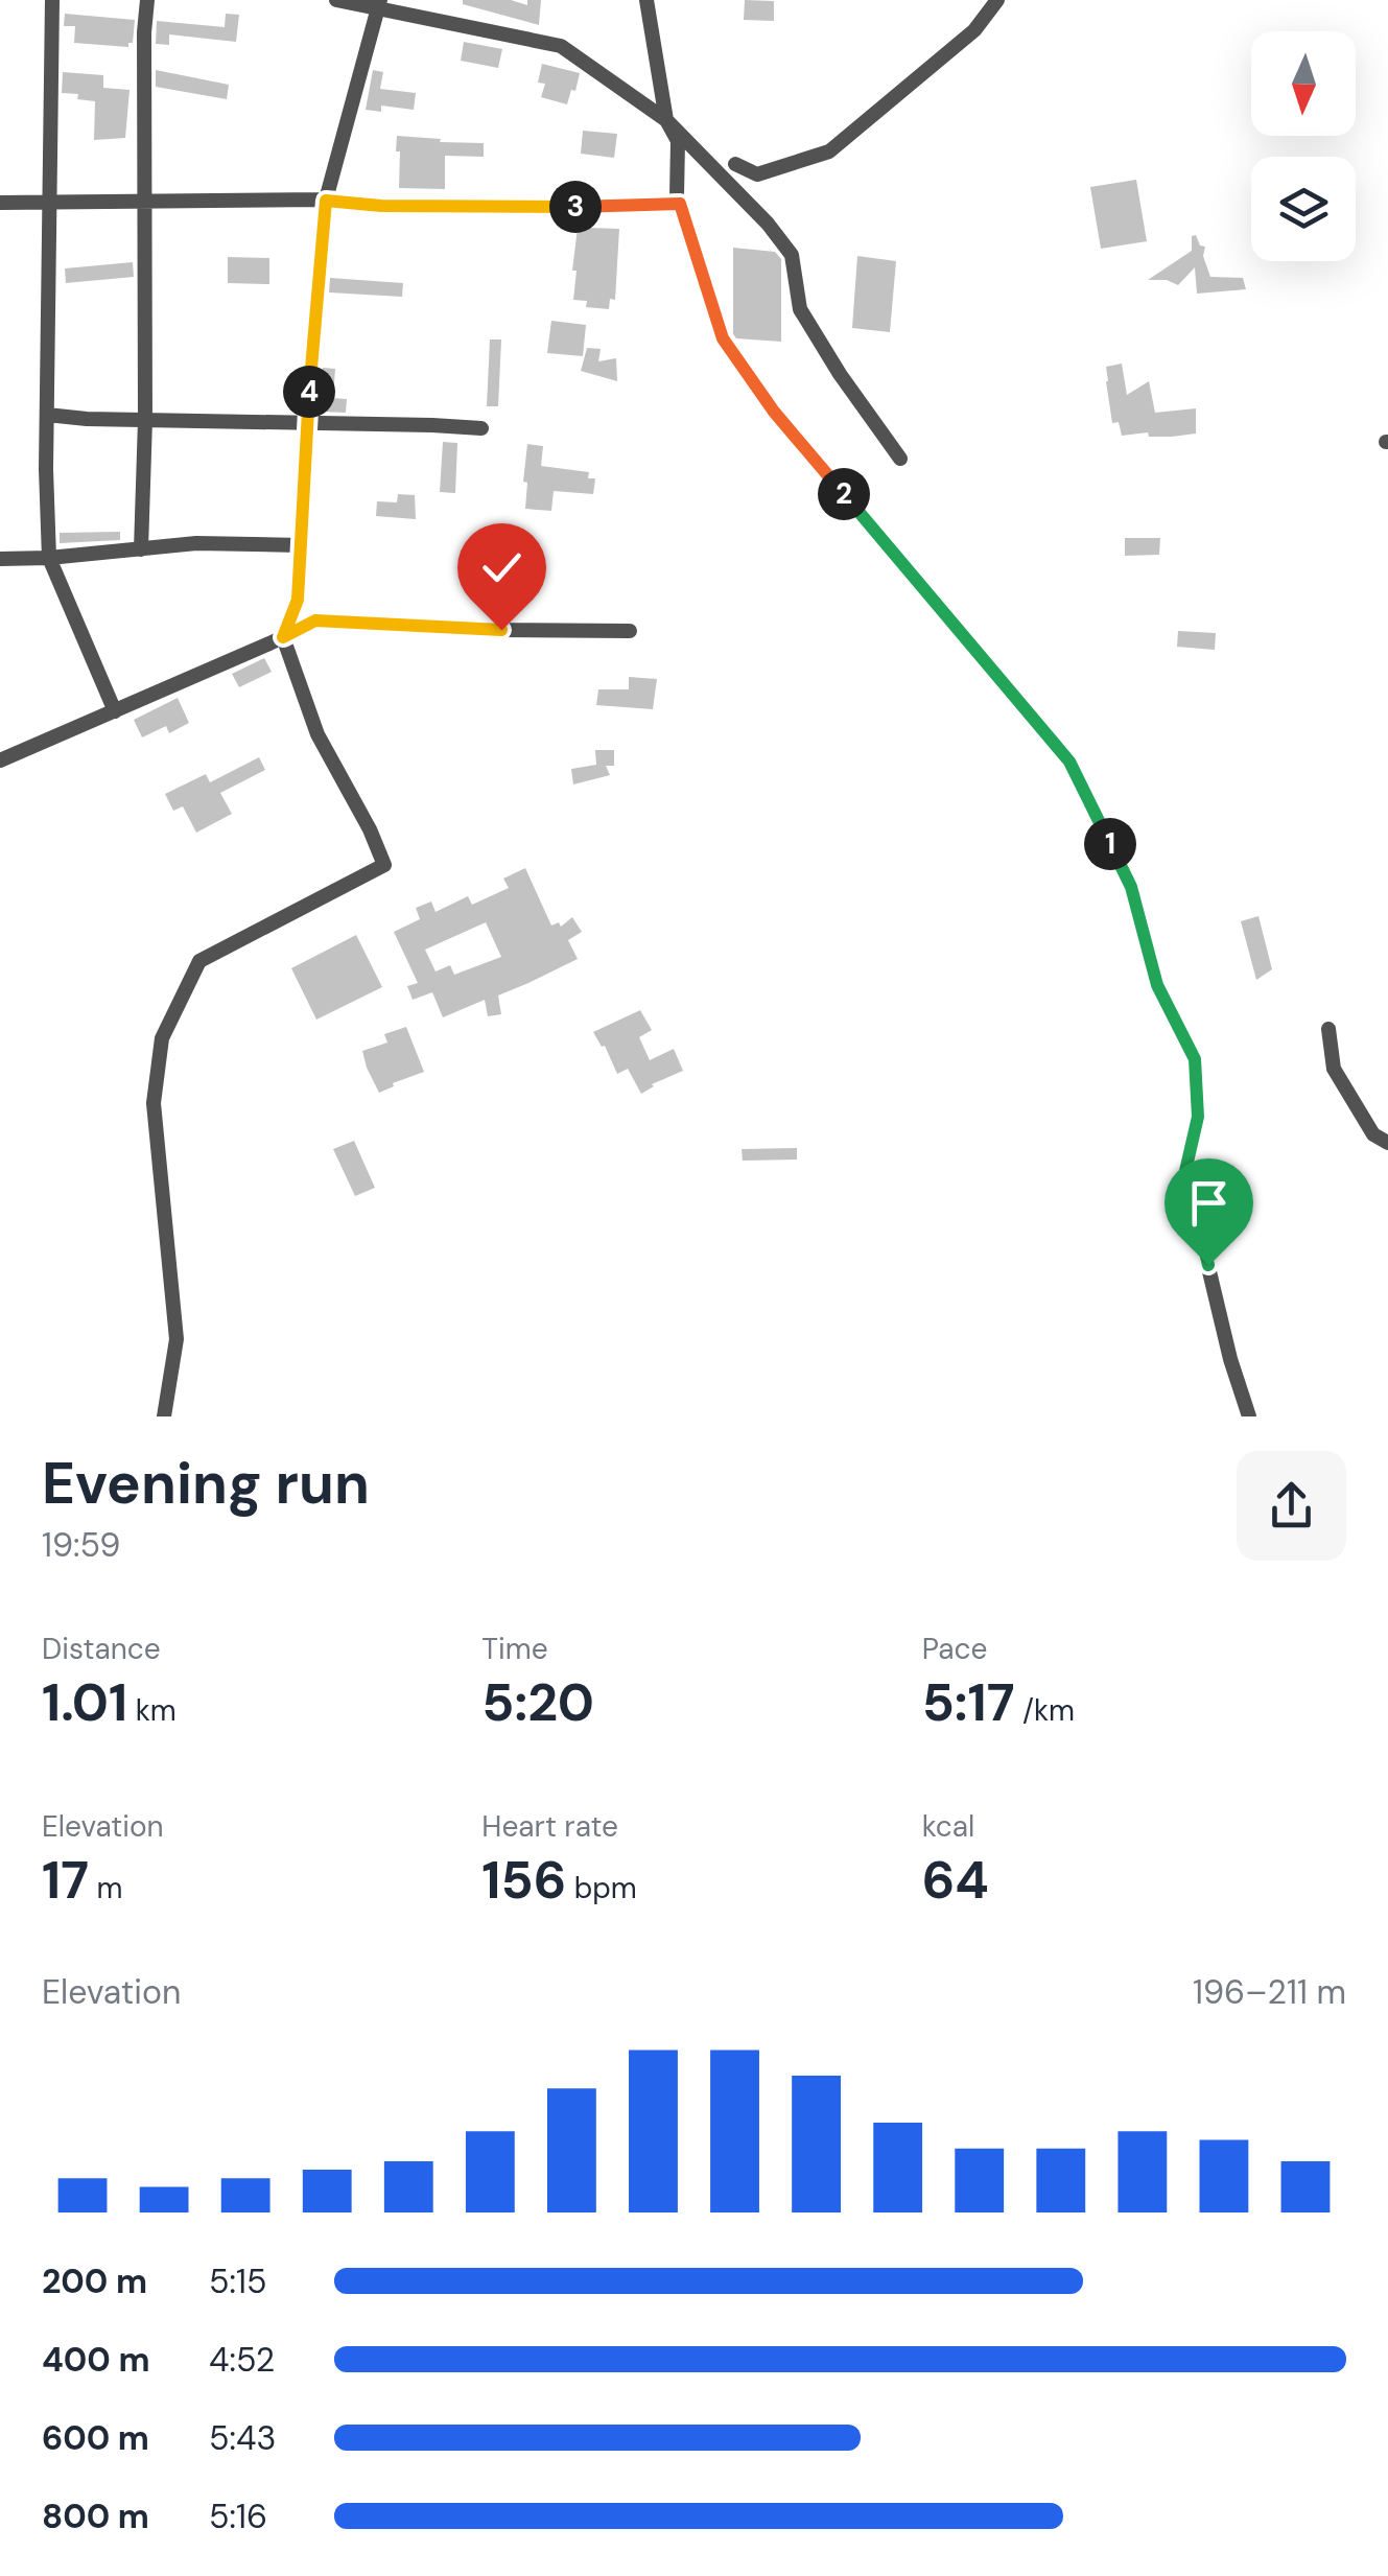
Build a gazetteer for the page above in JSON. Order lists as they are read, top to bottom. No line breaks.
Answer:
{"north":"bottom","page":{"pins":["3","4","2","1"],"heading":["Evening run","19:59"],"stats":[["Distance","1.01 km"],["Time","5:20"],["Pace","5:17 /km"],["Elevation","17 m"],["Heart rate","156 bpm"],["kcal","64"]],"chart":["Elevation","196–211 m"],"list":[{"name":"200 m","note":"5:15"},{"name":"400 m","note":"4:52"},{"name":"600 m","note":"5:43"},{"name":"800 m","note":"5:16"}]}}
